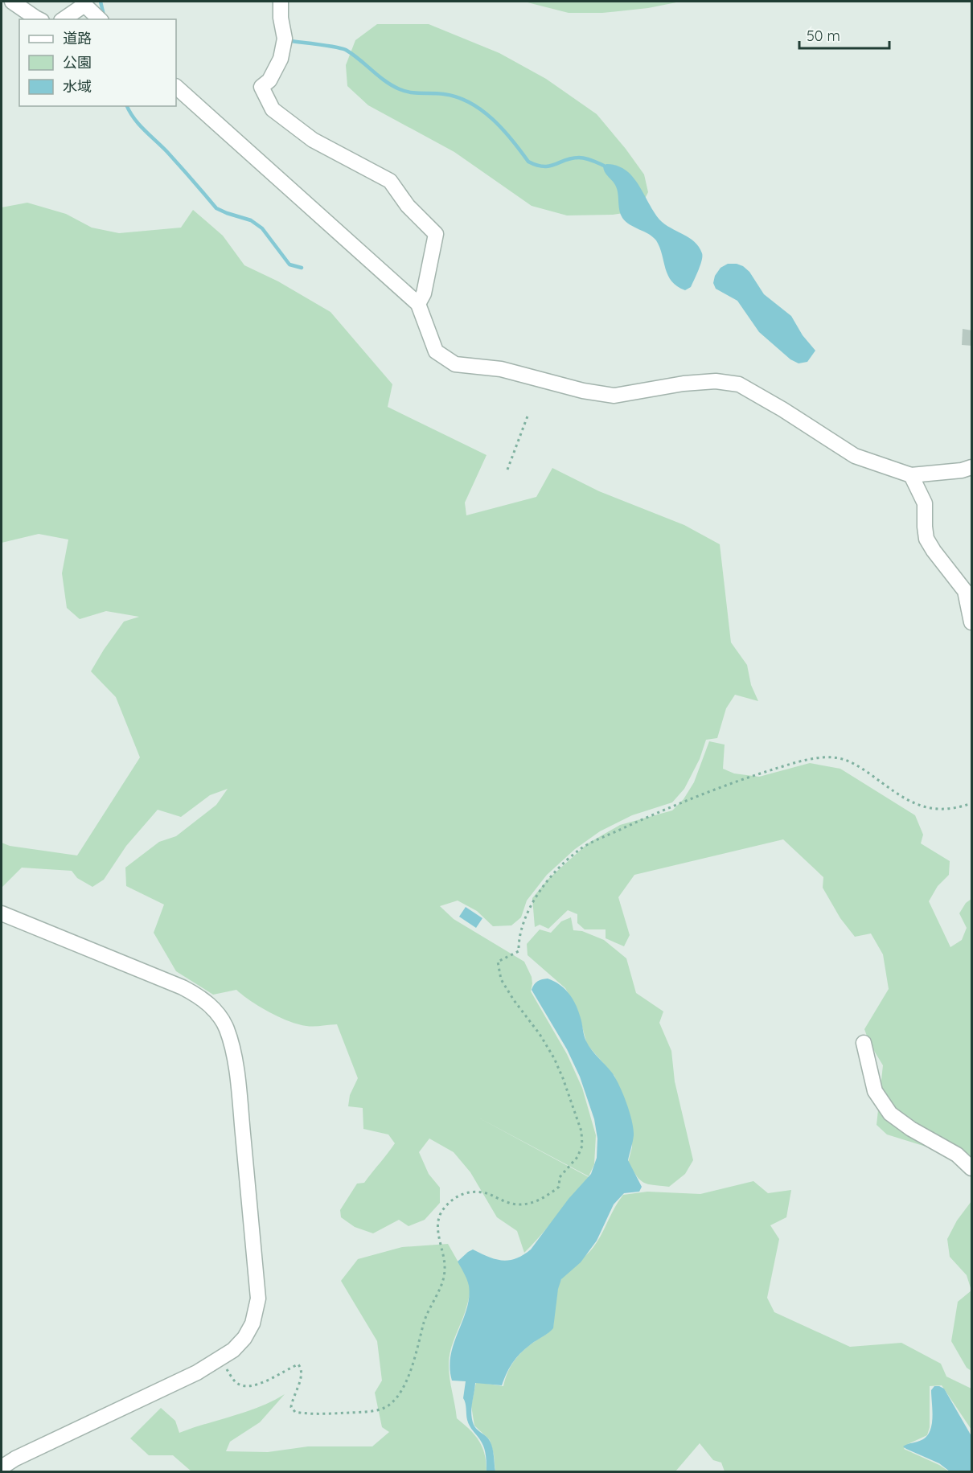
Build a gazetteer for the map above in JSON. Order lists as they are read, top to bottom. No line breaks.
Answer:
{"legend":["道路","公園","水域"],"scale_bar":"50 m"}
